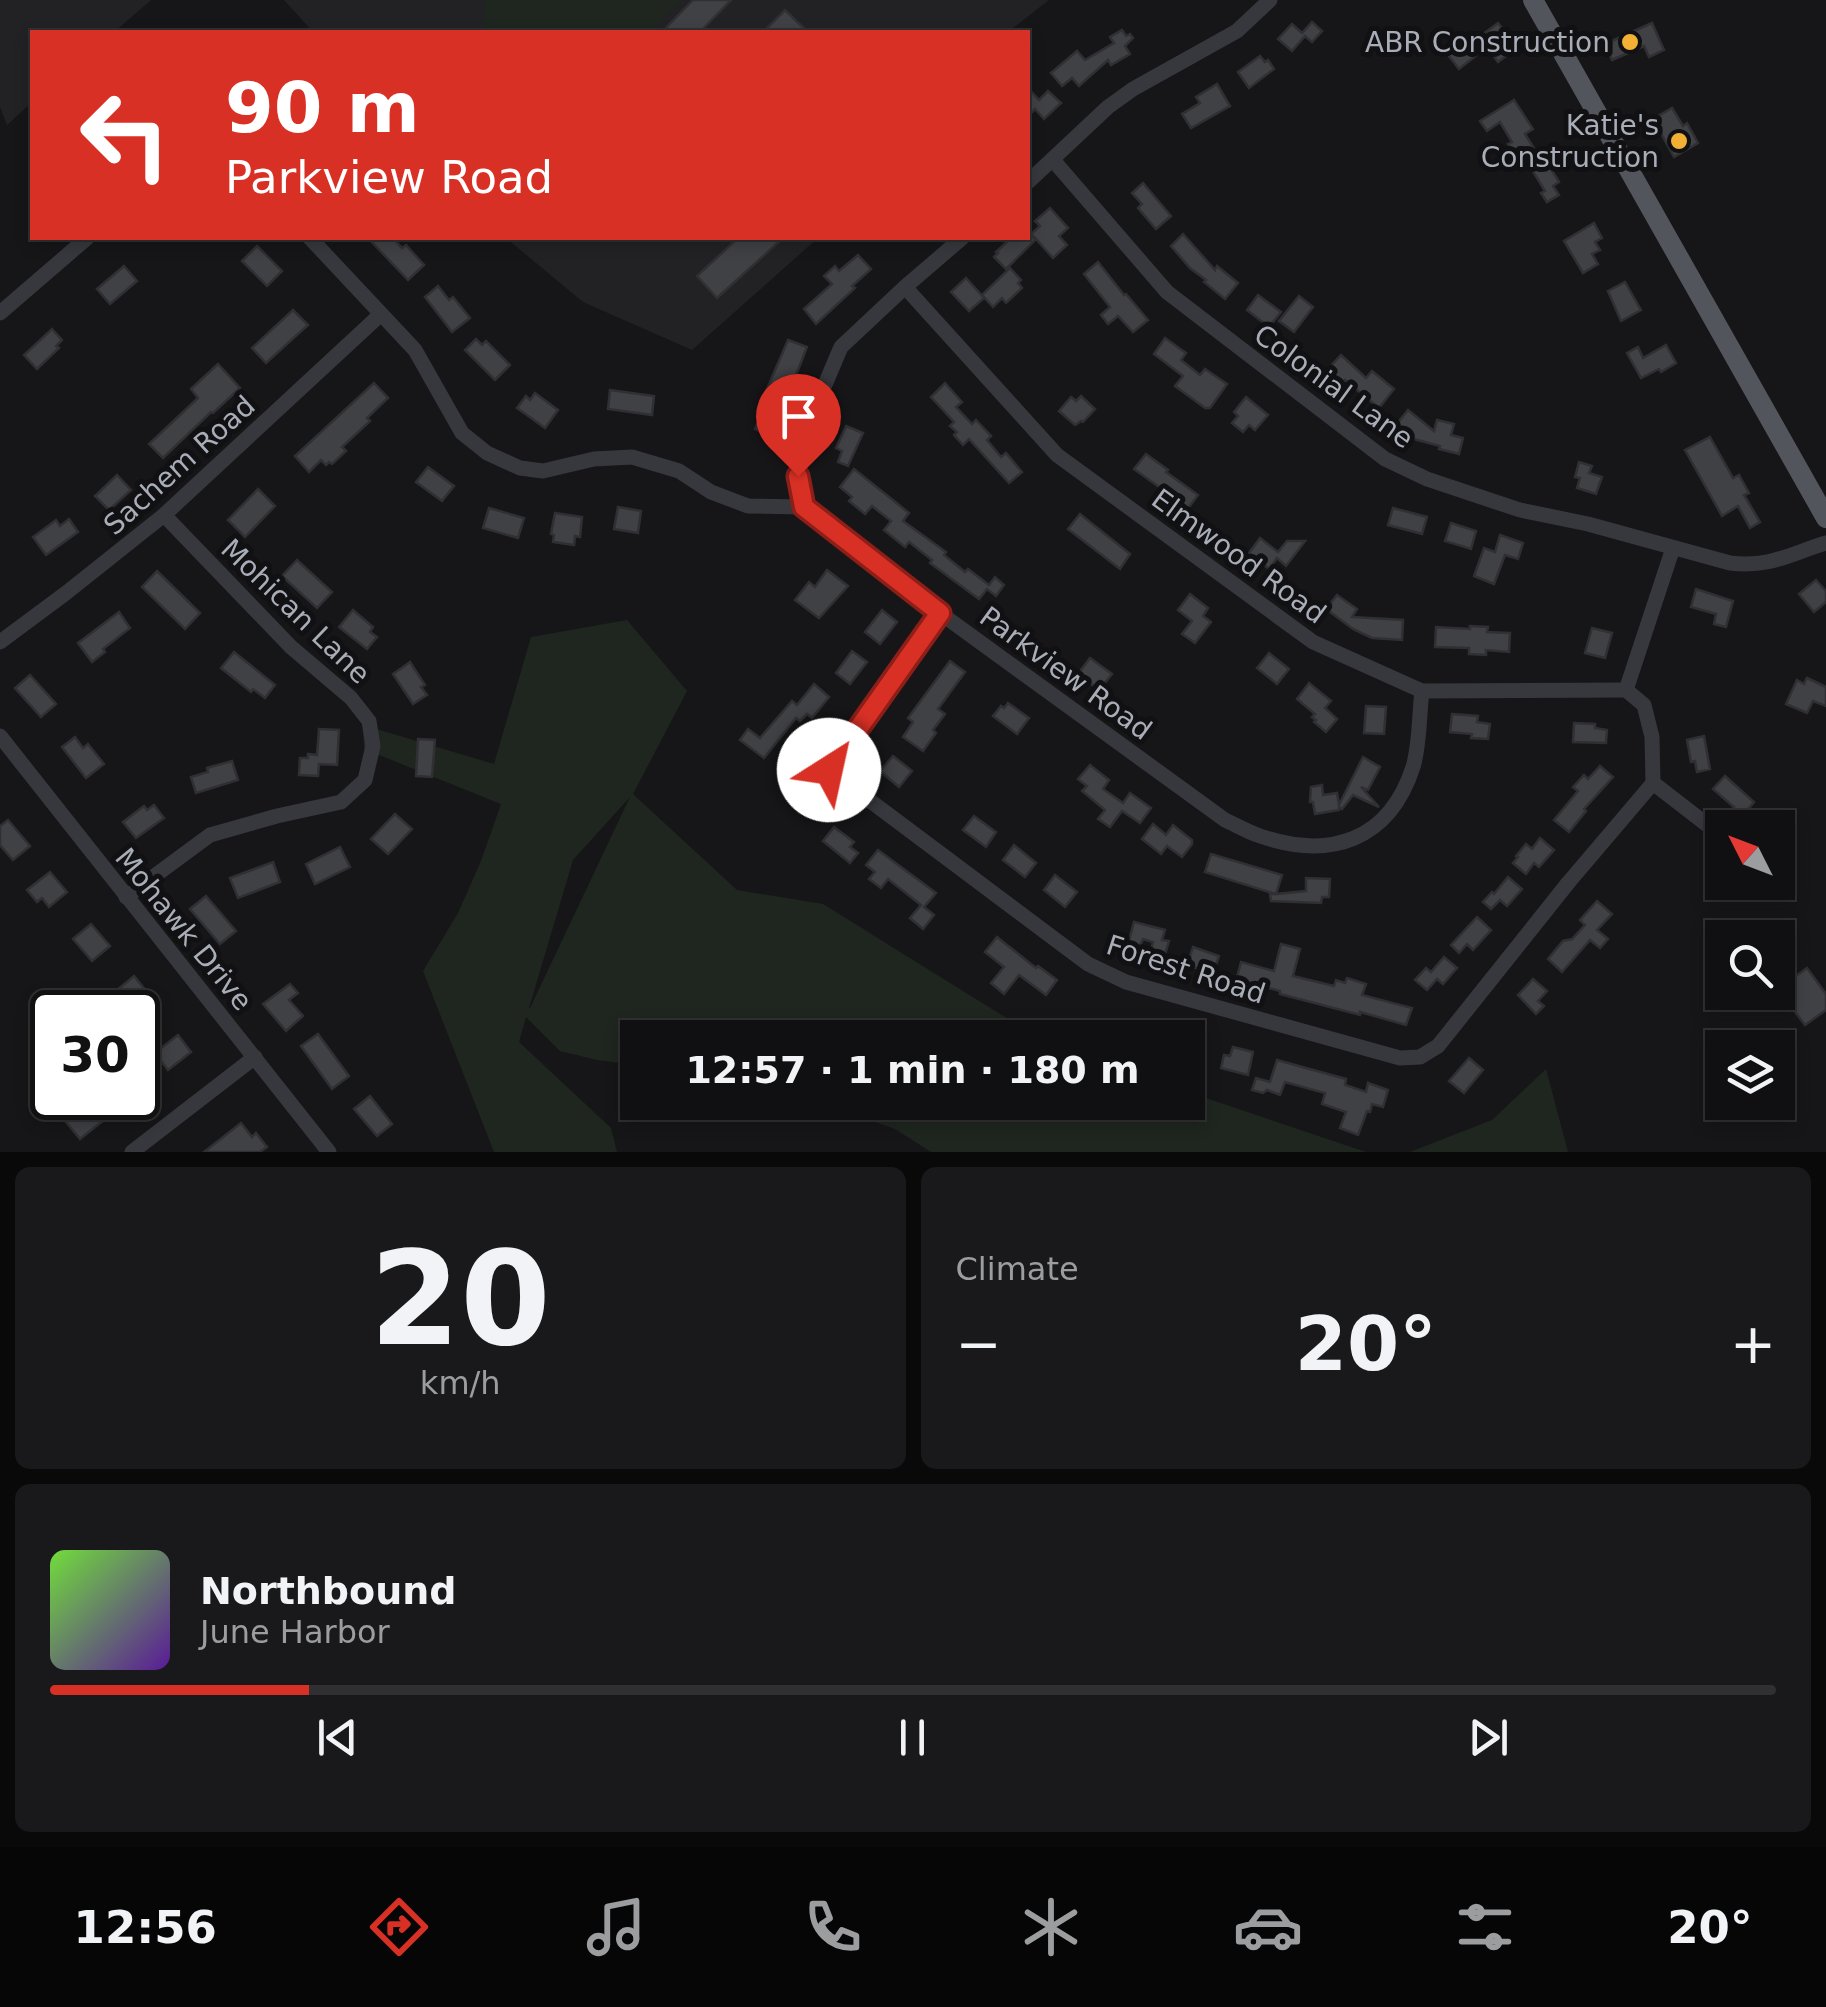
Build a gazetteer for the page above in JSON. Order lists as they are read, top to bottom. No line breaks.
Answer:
{"streets":{"street":["Colonial Lane","Sachem Road","Elmwood Road","Mohican Lane","Parkview Road","Mohawk Drive","Forest Road"]},"crossings":[["Sachem Road","Mohican Lane"],["Elmwood Road","Parkview Road"],["Mohican Lane","Mohawk Drive"],["Parkview Road","Forest Road"]],"places":["ABR Construction","Katie's Construction"],"north":"top left","page":{"turn":["90 m","Parkview Road"],"limit":"30","trip":"12:57 · 1 min · 180 m","tile":[["20","km/h"],"Climate"],"heat":["−","20°","+"],"song":["Northbound","June Harbor"],"tabs":["12:56","20°"]}}
